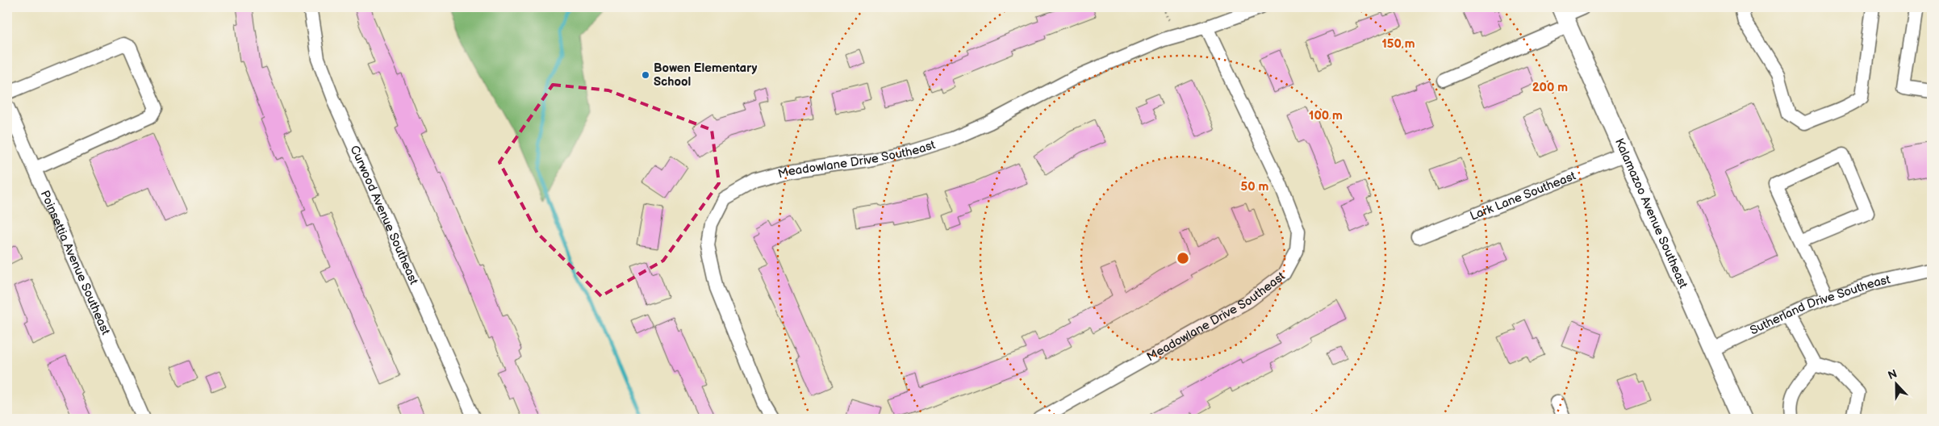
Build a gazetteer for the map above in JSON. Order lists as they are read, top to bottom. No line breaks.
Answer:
{"streets":{"main road":["Kalamazoo Avenue Southeast"],"street":["Meadowlane Drive Southeast","Lark Lane Southeast","Curwood Avenue Southeast","Poinsettia Avenue Southeast","Sutherland Drive Southeast"]},"crossings":[["Lark Lane Southeast","Kalamazoo Avenue Southeast"],["Kalamazoo Avenue Southeast","Sutherland Drive Southeast"]],"places":["Bowen Elementary School"],"north":"top","rings":["150 m","200 m","100 m","50 m"]}
